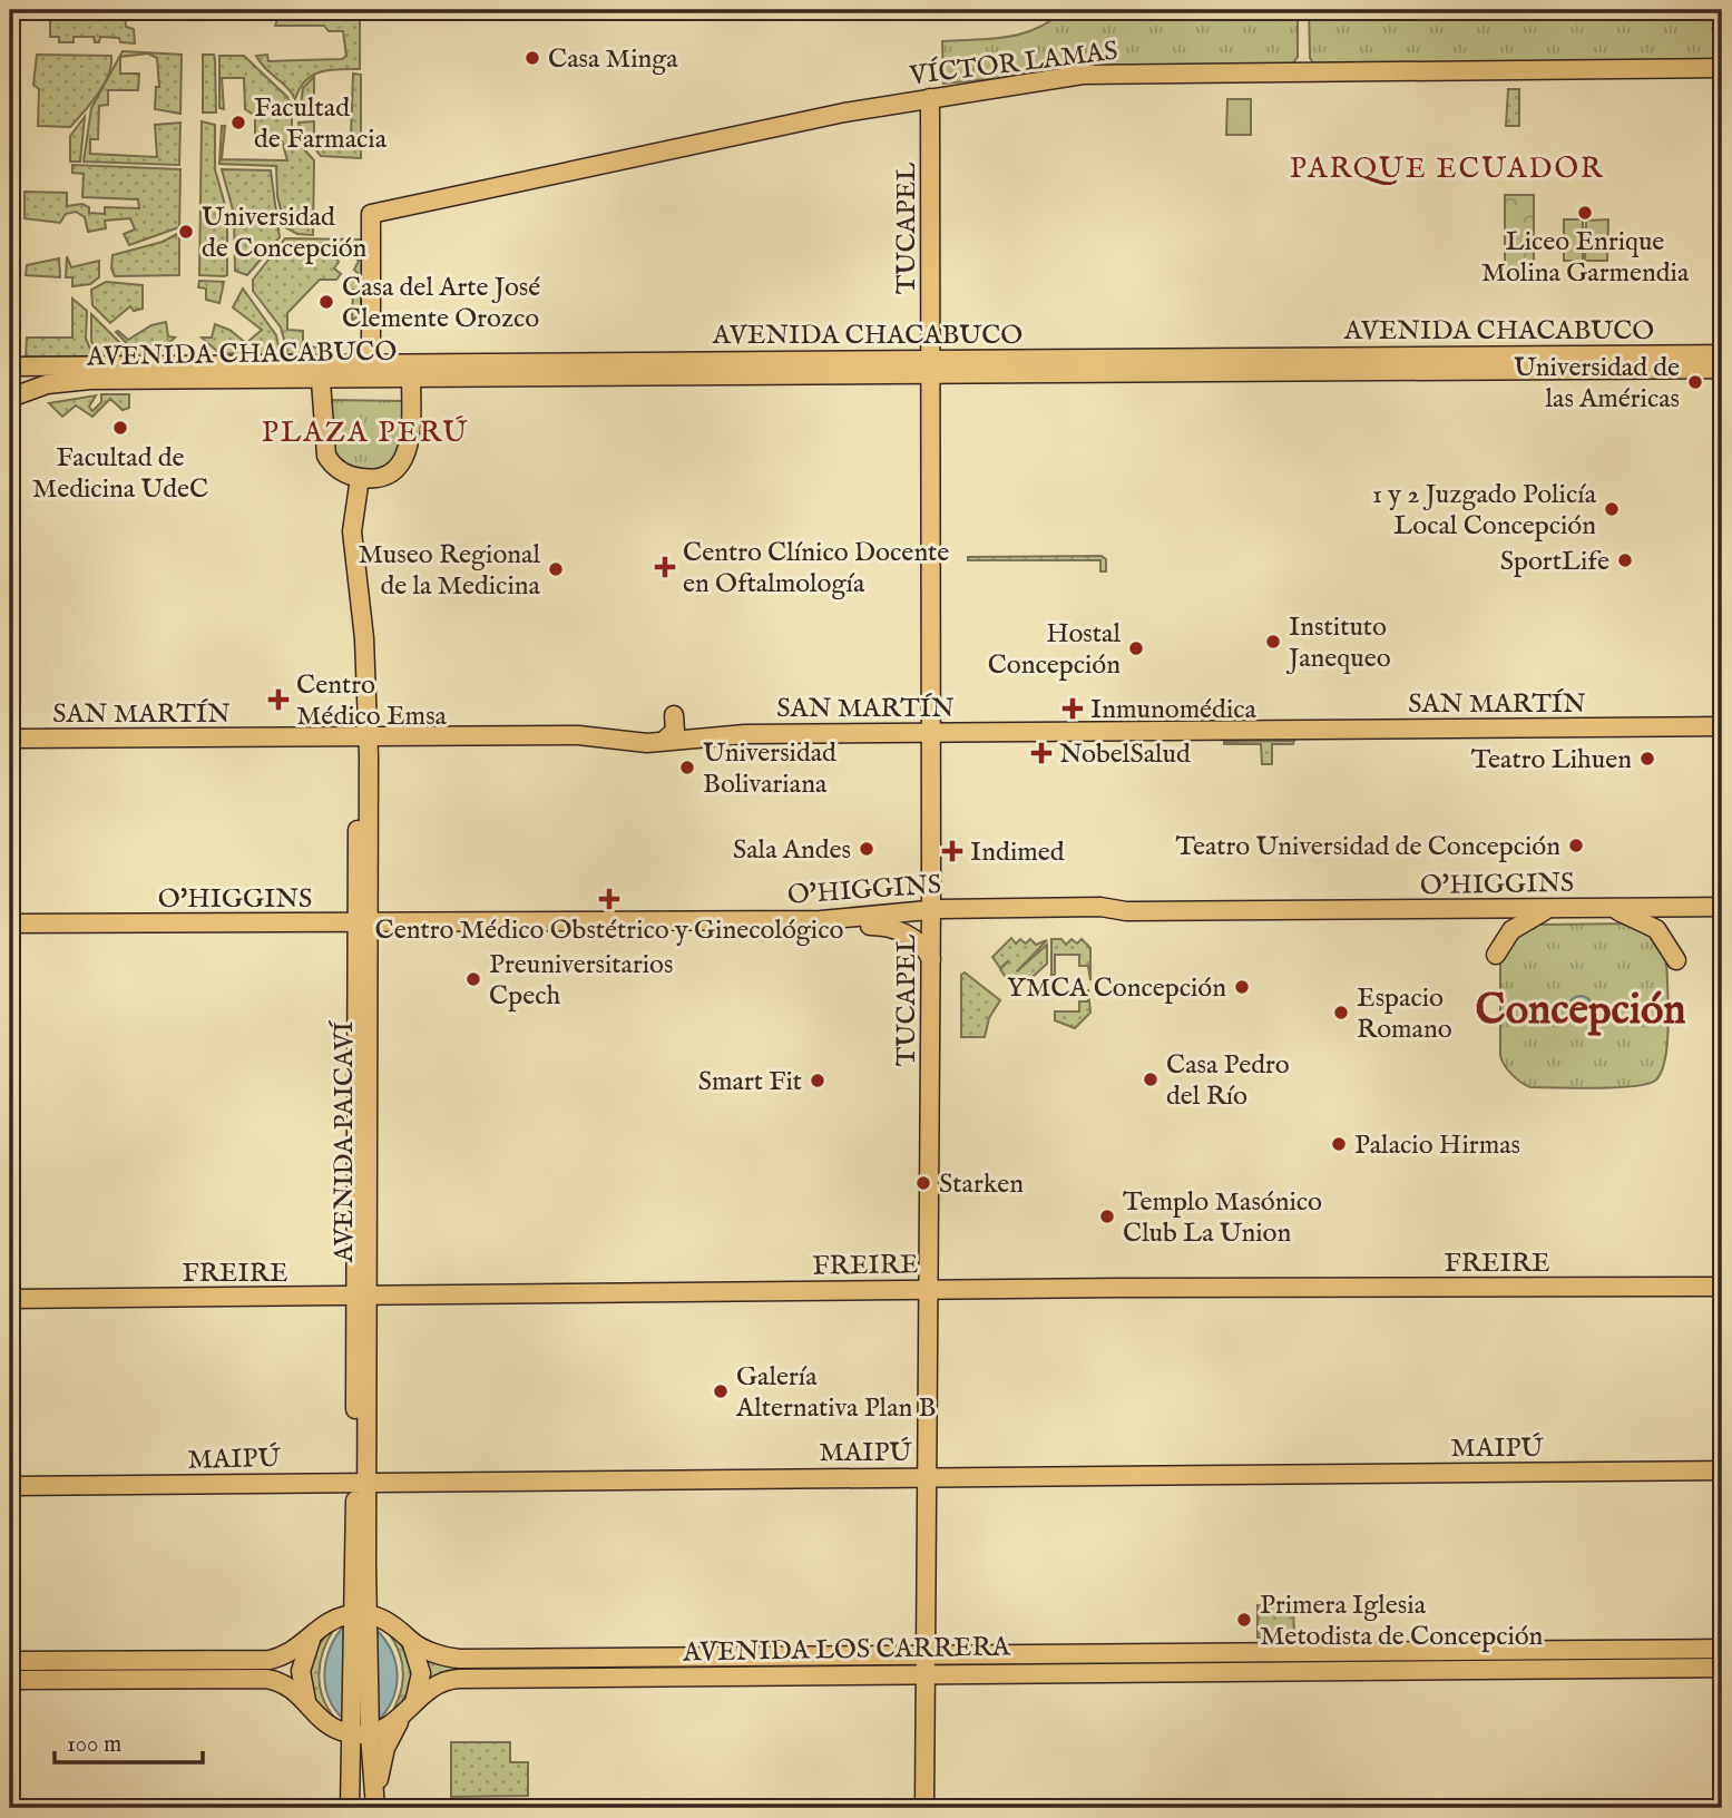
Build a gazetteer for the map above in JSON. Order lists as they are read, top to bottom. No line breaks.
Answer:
{"streets":{"main road":["VÍCTOR LAMAS","TUCAPEL","AVENIDA CHACABUCO","SAN MARTÍN","O'HIGGINS","AVENIDA PAICAVÍ","FREIRE","MAIPÚ","AVENIDA LOS CARRERA"]},"crossings":[["VÍCTOR LAMAS","TUCAPEL"],["VÍCTOR LAMAS","AVENIDA CHACABUCO"],["TUCAPEL","AVENIDA CHACABUCO"],["TUCAPEL","SAN MARTÍN"],["TUCAPEL","O'HIGGINS"],["TUCAPEL","FREIRE"],["TUCAPEL","MAIPÚ"],["TUCAPEL","AVENIDA LOS CARRERA"],["SAN MARTÍN","AVENIDA PAICAVÍ"],["O'HIGGINS","AVENIDA PAICAVÍ"],["AVENIDA PAICAVÍ","FREIRE"],["AVENIDA PAICAVÍ","MAIPÚ"],["AVENIDA PAICAVÍ","AVENIDA LOS CARRERA"]],"districts":["PARQUE ECUADOR","PLAZA PERÚ","Concepción"],"places":{"other":["Casa Minga","Facultad de Farmacia","Liceo Enrique Molina Garmendia","Universidad de Concepción","Casa del Arte José Clemente Orozco","Universidad de las Américas","Facultad de Medicina UdeC","1 y 2 Juzgado Policía Local Concepción","SportLife","Museo Regional de la Medicina","Instituto Janequeo","Hostal Concepción","Teatro Lihuen","Universidad Bolivariana","Teatro Universidad de Concepción","Sala Andes","Preuniversitarios Cpech","YMCA Concepción","Espacio Romano","Casa Pedro del Río","Smart Fit","Palacio Hirmas","Starken","Templo Masónico Club La Union","Galería Alternativa Plan B","Primera Iglesia Metodista de Concepción"],"health":["Centro Clínico Docente en Oftalmología","Centro Médico Emsa","Inmunomédica","NobelSalud","Indimed","Centro Médico Obstétrico y Ginecológico"]},"scale_bar":"100 m"}
